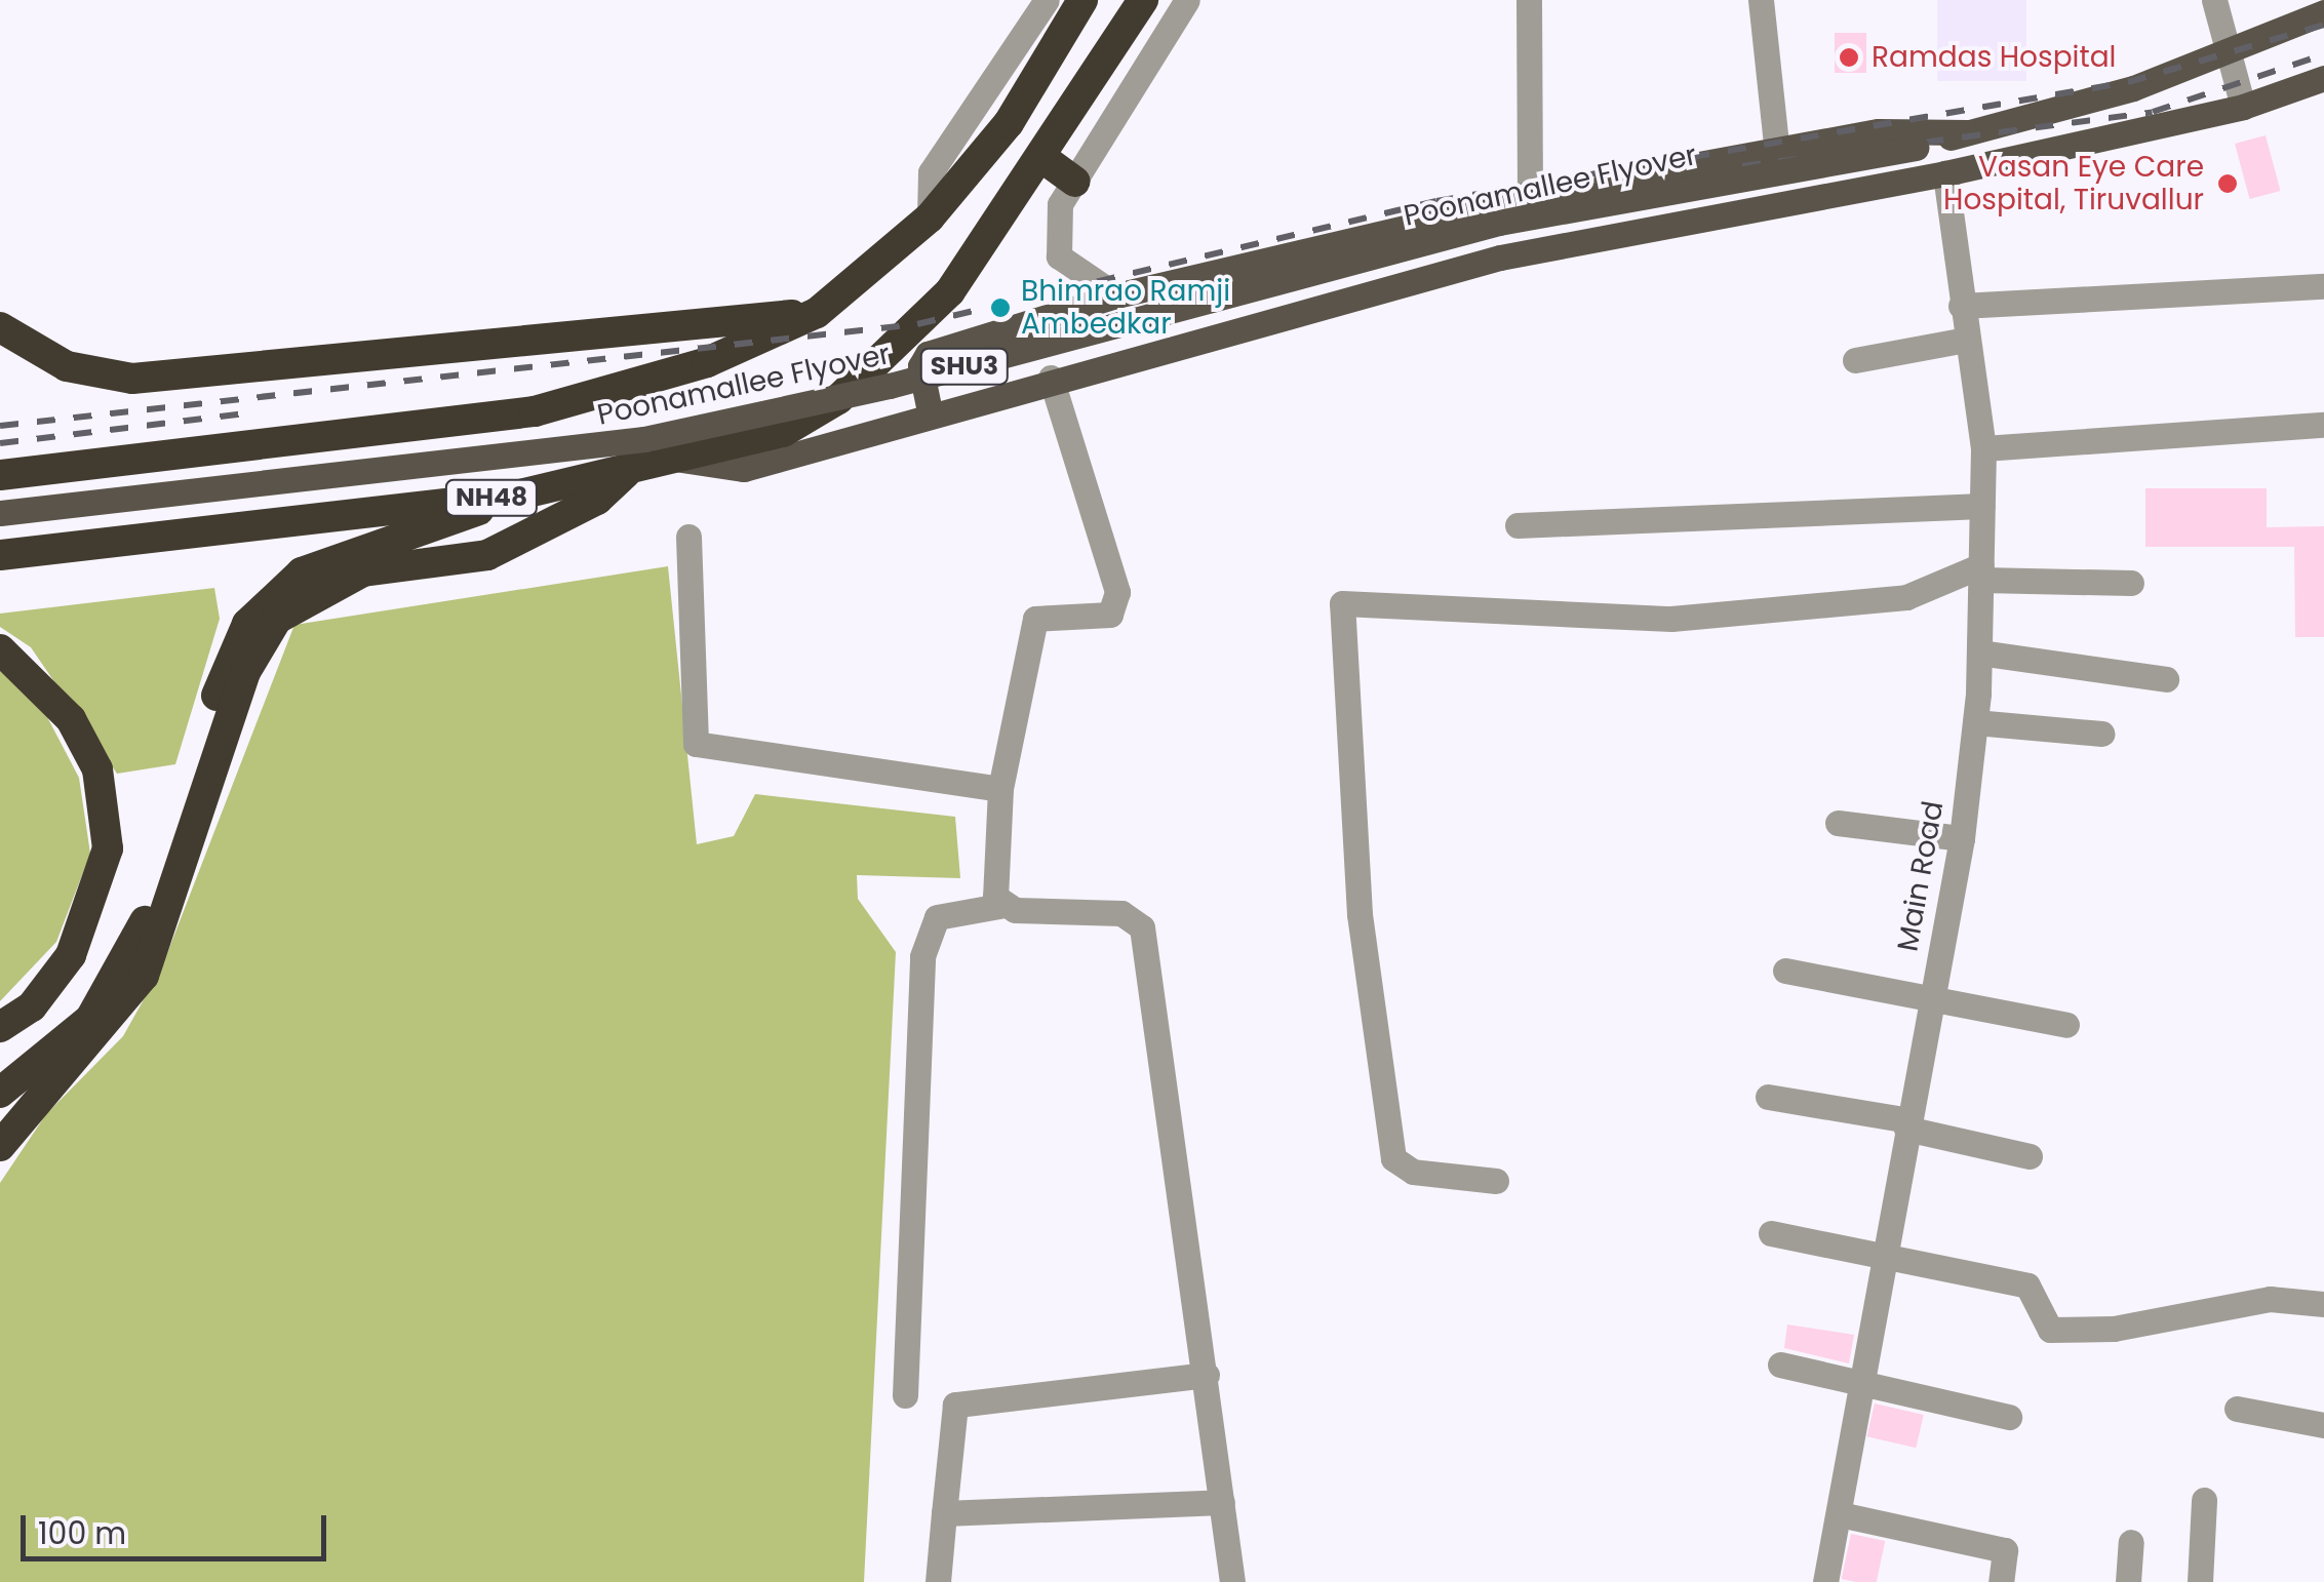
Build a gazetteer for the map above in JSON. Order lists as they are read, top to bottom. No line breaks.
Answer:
{"streets":{"highway":["NH48"],"main road":["Poonamallee Flyover","SHU3"],"street":["Main Road"]},"crossings":[["Poonamallee Flyover","SHU3"],["SHU3","NH48"],["SHU3","Main Road"]],"places":["Ramdas Hospital","Vasan Eye Care Hospital, Tiruvallur","Bhimrao Ramji Ambedkar"],"scale_bar":"100 m"}
